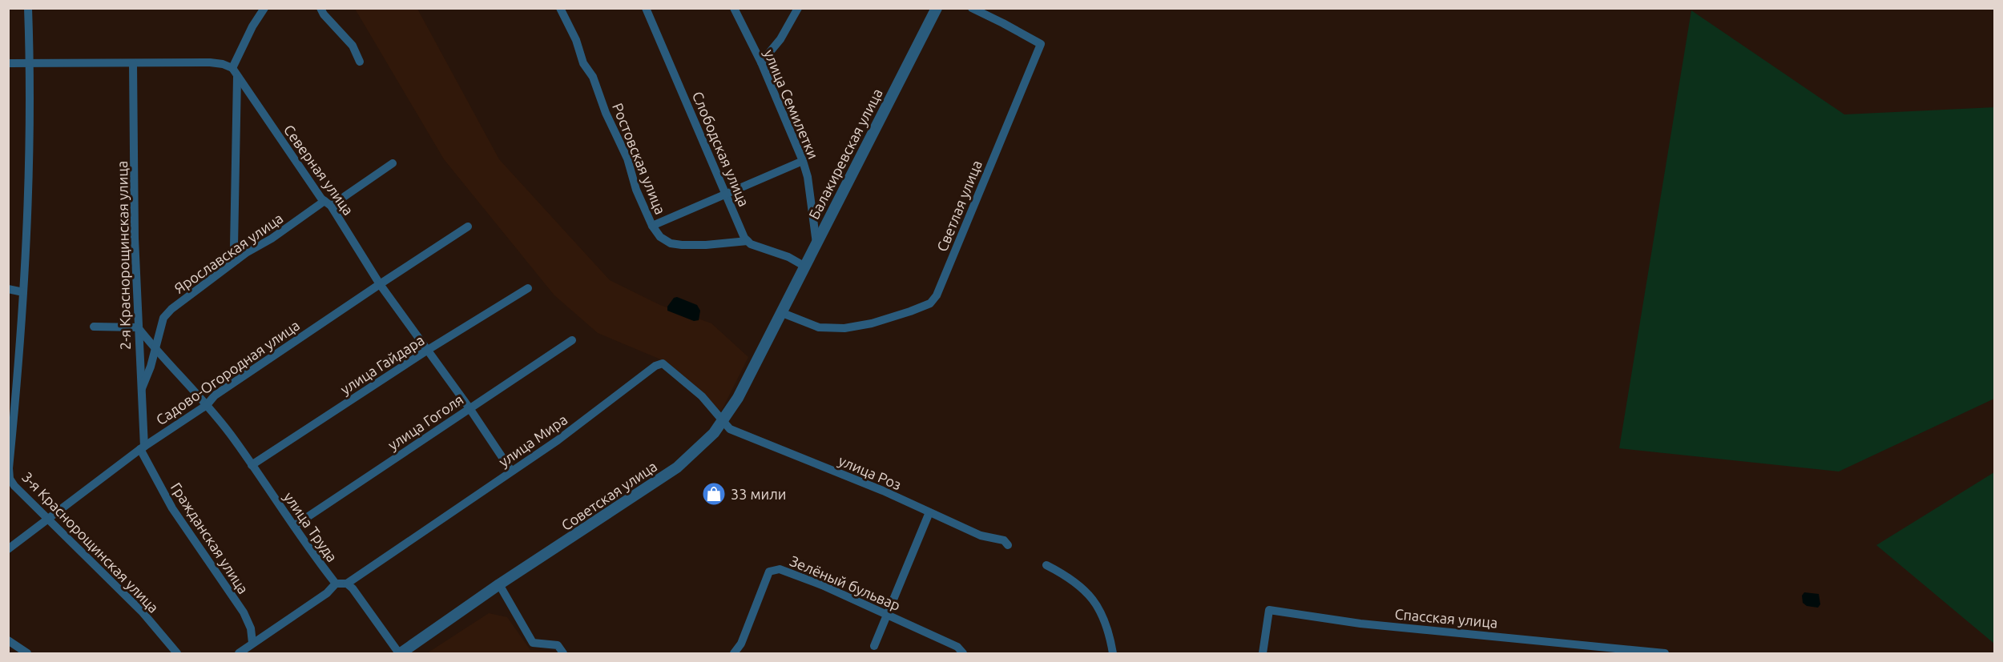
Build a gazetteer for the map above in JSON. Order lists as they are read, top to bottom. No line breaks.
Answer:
{"streets":{"street":["улица Семилетки","Слободская улица","Балакиревская улица","Ростовская улица","Северная улица","Светлая улица","Ярославская улица","2-я Краснорощинская улица","улица Гайдара","Садово-Огородная улица","улица Гоголя","улица Мира","улица Роз","Советская улица","улица Труда","Гражданская улица","3-я Краснорощинская улица","Зелёный бульвар","Спасская улица"]},"crossings":[["улица Семилетки","Балакиревская улица"],["Слободская улица","Ростовская улица"],["Балакиревская улица","Светлая улица"],["Балакиревская улица","Советская улица"],["Северная улица","Ярославская улица"],["Северная улица","улица Гайдара"],["Северная улица","Садово-Огородная улица"],["Северная улица","улица Гоголя"],["Северная улица","улица Мира"],["Светлая улица","Советская улица"],["Ярославская улица","2-я Краснорощинская улица"],["Ярославская улица","улица Труда"],["2-я Краснорощинская улица","Садово-Огородная улица"],["2-я Краснорощинская улица","улица Труда"],["2-я Краснорощинская улица","Гражданская улица"],["улица Гайдара","улица Труда"],["Садово-Огородная улица","улица Труда"],["Садово-Огородная улица","Гражданская улица"],["Садово-Огородная улица","3-я Краснорощинская улица"],["улица Гоголя","улица Труда"],["улица Мира","улица Роз"],["улица Мира","Советская улица"],["улица Мира","улица Труда"],["улица Роз","Советская улица"]],"places":{"shop":["33 мили"]}}
